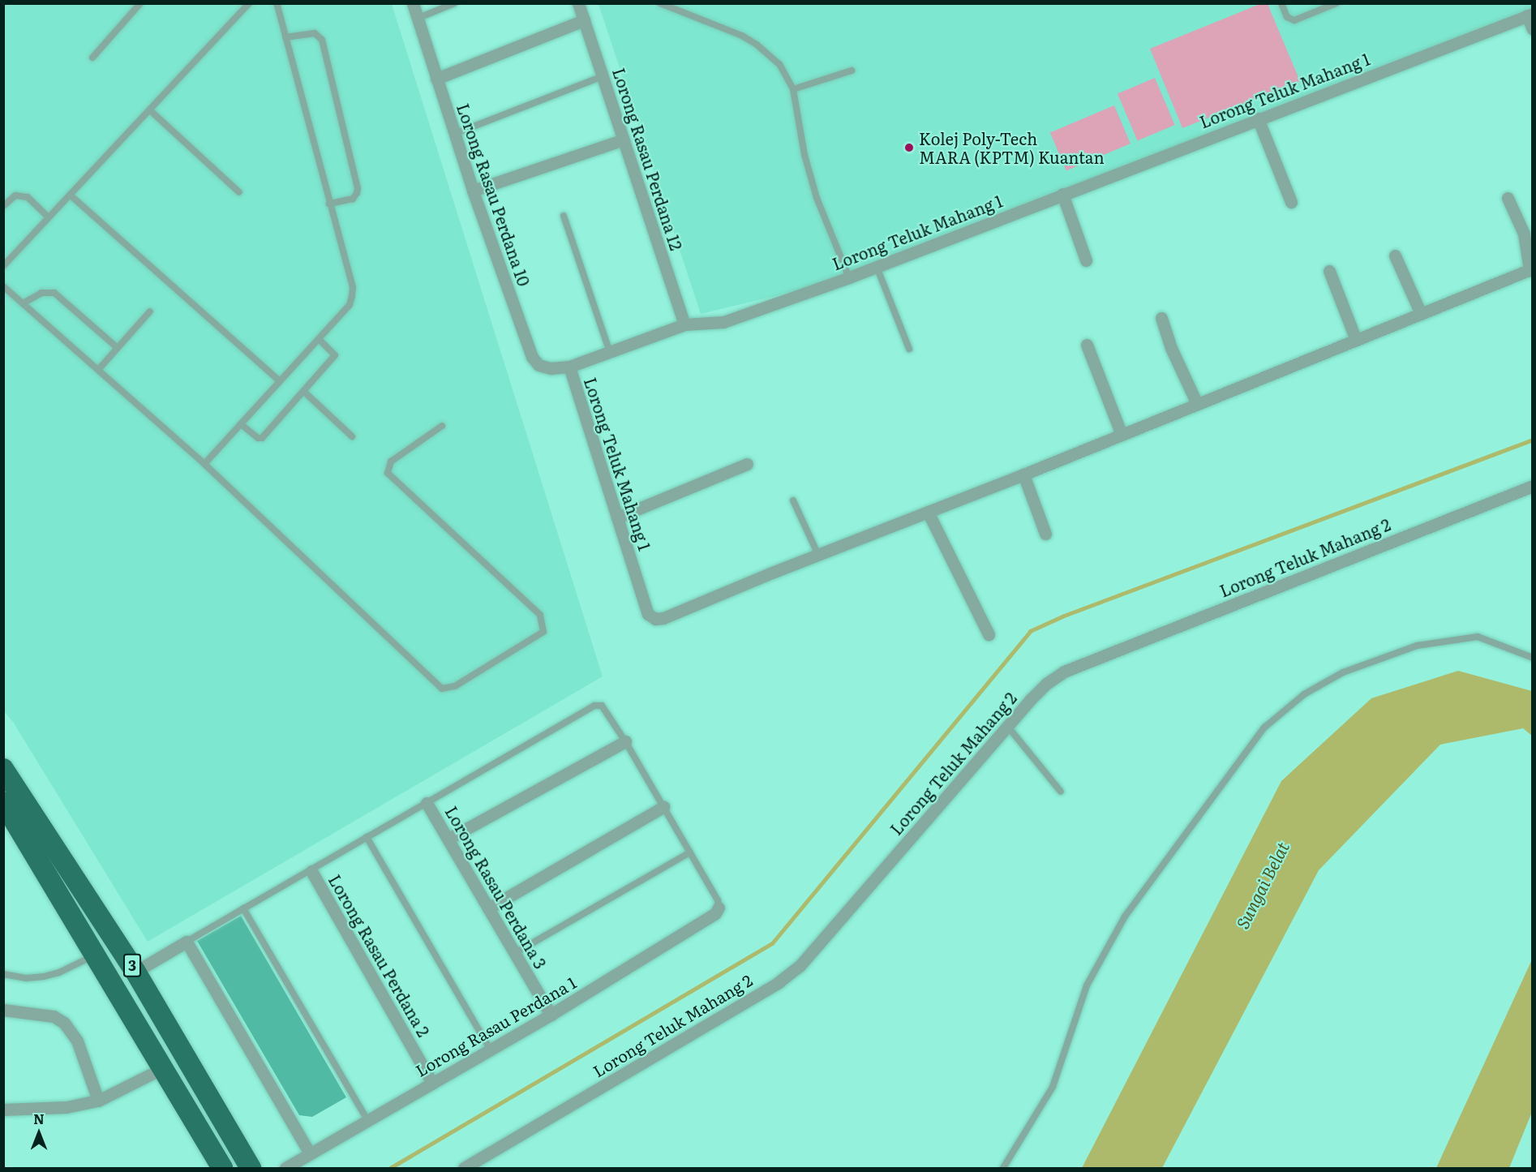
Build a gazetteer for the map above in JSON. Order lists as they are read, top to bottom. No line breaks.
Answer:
{"streets":{"highway":["3"],"street":["Lorong Teluk Mahang 1","Lorong Rasau Perdana 12","Lorong Rasau Perdana 10","Lorong Teluk Mahang 2","Lorong Rasau Perdana 3","Lorong Rasau Perdana 2","Lorong Rasau Perdana 1"]},"crossings":[["Lorong Teluk Mahang 1","Lorong Rasau Perdana 12"],["Lorong Teluk Mahang 1","Lorong Rasau Perdana 10"],["Lorong Rasau Perdana 3","Lorong Rasau Perdana 1"],["Lorong Rasau Perdana 2","Lorong Rasau Perdana 1"]],"water":["Sungai Belat"],"places":["Kolej Poly-Tech MARA (KPTM) Kuantan"],"north":"top"}
